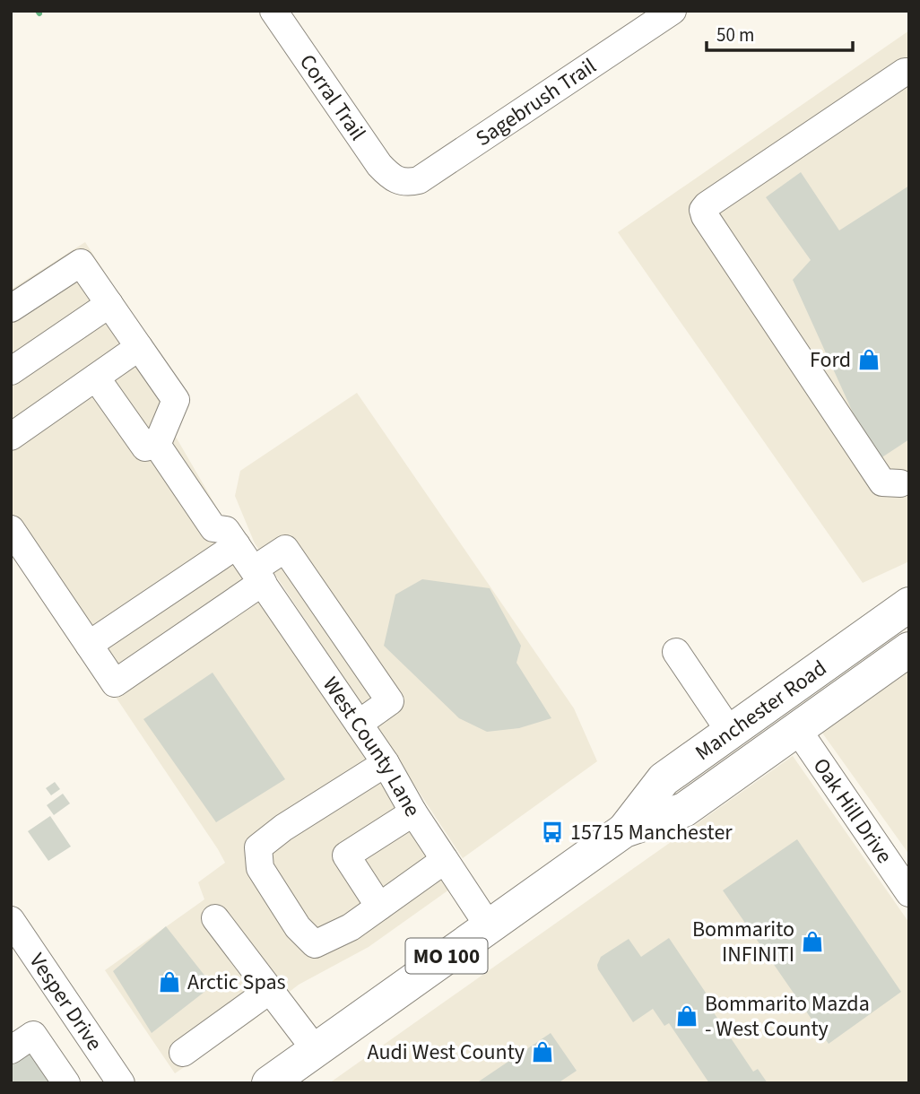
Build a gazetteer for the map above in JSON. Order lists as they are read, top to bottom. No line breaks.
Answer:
{"streets":{"highway":["Manchester Road","MO 100"],"street":["Corral Trail","Sagebrush Trail","West County Lane","Oak Hill Drive","Vesper Drive"]},"crossings":[["Corral Trail","Sagebrush Trail"],["Manchester Road","West County Lane"],["Manchester Road","Oak Hill Drive"]],"places":{"shop":["Ford","Bommarito INFINITI","Arctic Spas","Bommarito Mazda - West County","Audi West County"],"bus stop":["15715 Manchester"]},"scale_bar":"50 m"}
